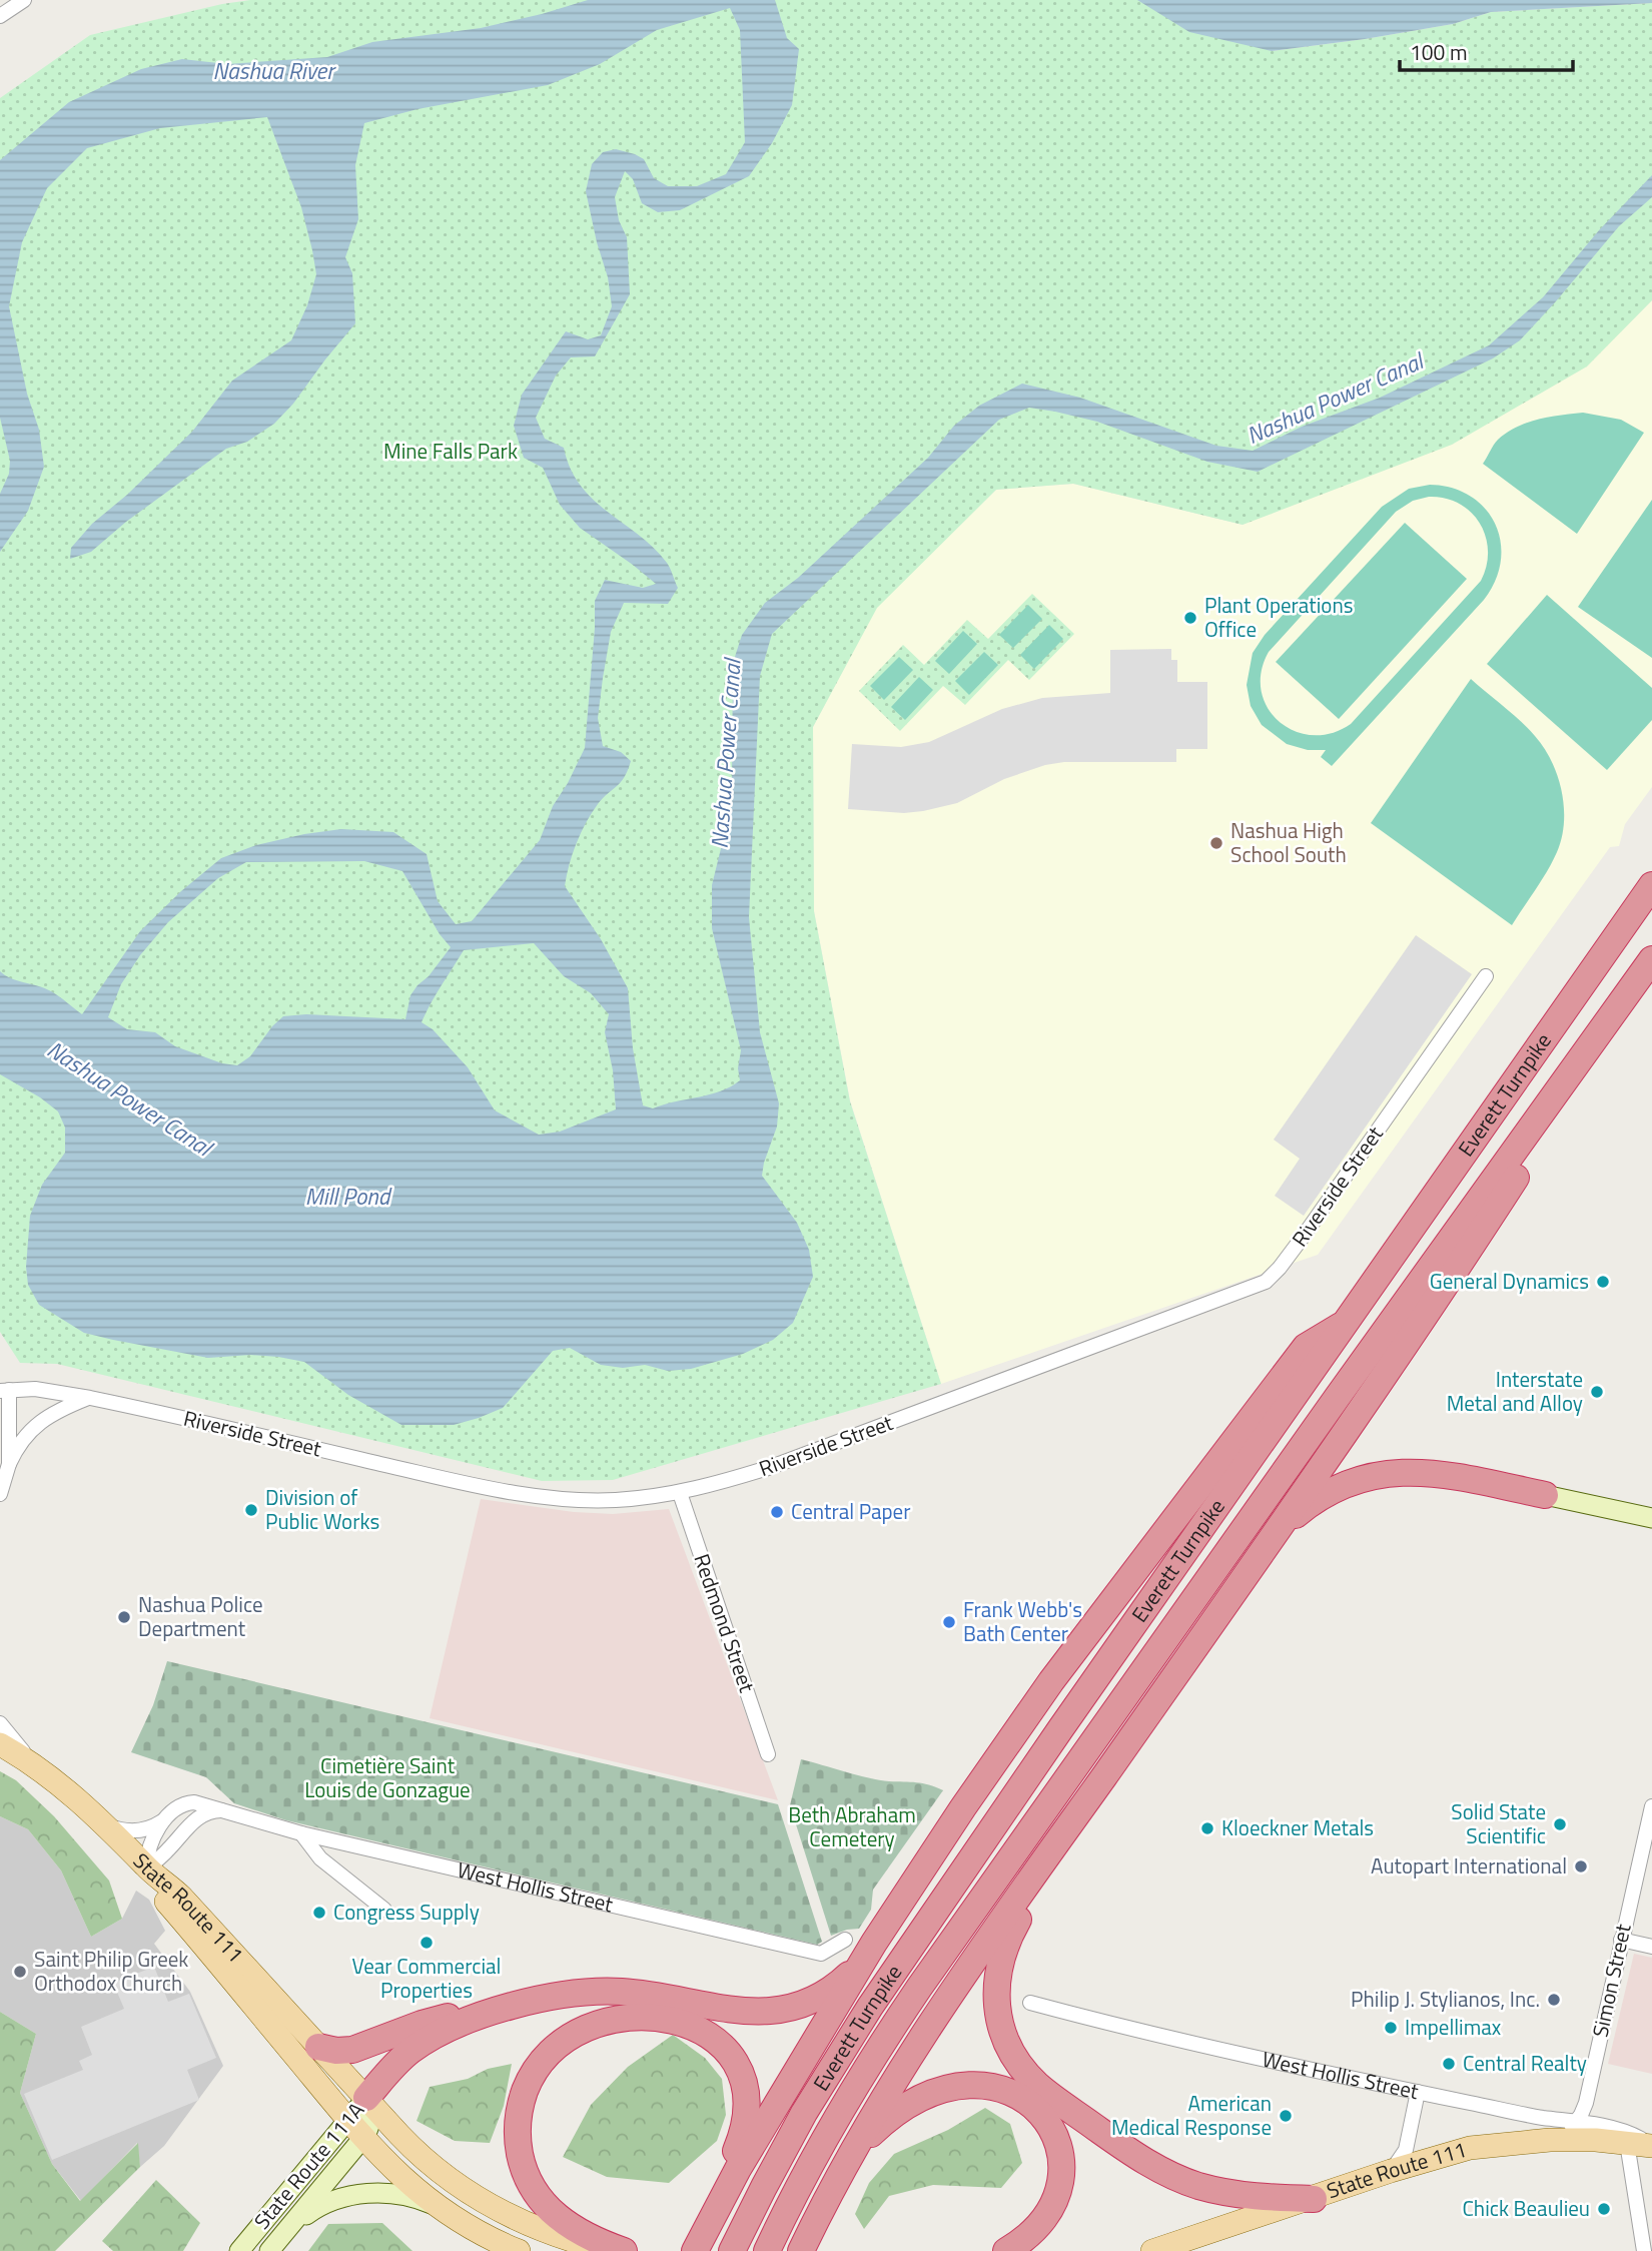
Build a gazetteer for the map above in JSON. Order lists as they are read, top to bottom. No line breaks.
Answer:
{"streets":{"highway":["Everett Turnpike"],"main road":["West Hollis Street","State Route 111","State Route 111A"],"street":["Riverside Street","Redmond Street","Simon Street"]},"crossings":[["Riverside Street","Redmond Street"],["West Hollis Street","State Route 111"],["West Hollis Street","Simon Street"],["State Route 111","State Route 111A"]],"water":["Nashua River","Nashua Power Canal","Mill Pond"],"parks":["Mine Falls Park","Cimetière Saint Louis de Gonzague","Beth Abraham Cemetery"],"places":["Plant Operations Office","Nashua High School South","General Dynamics","Interstate Metal and Alloy","Division of Public Works","Central Paper","Nashua Police Department","Frank Webb's Bath Center","Solid State Scientific","Kloeckner Metals","Autopart International","Congress Supply","Vear Commercial Properties","Saint Philip Greek Orthodox Church","Philip J. Stylianos, Inc.","Impellimax","Central Realty","American Medical Response","Chick Beaulieu"],"scale_bar":"100 m"}
